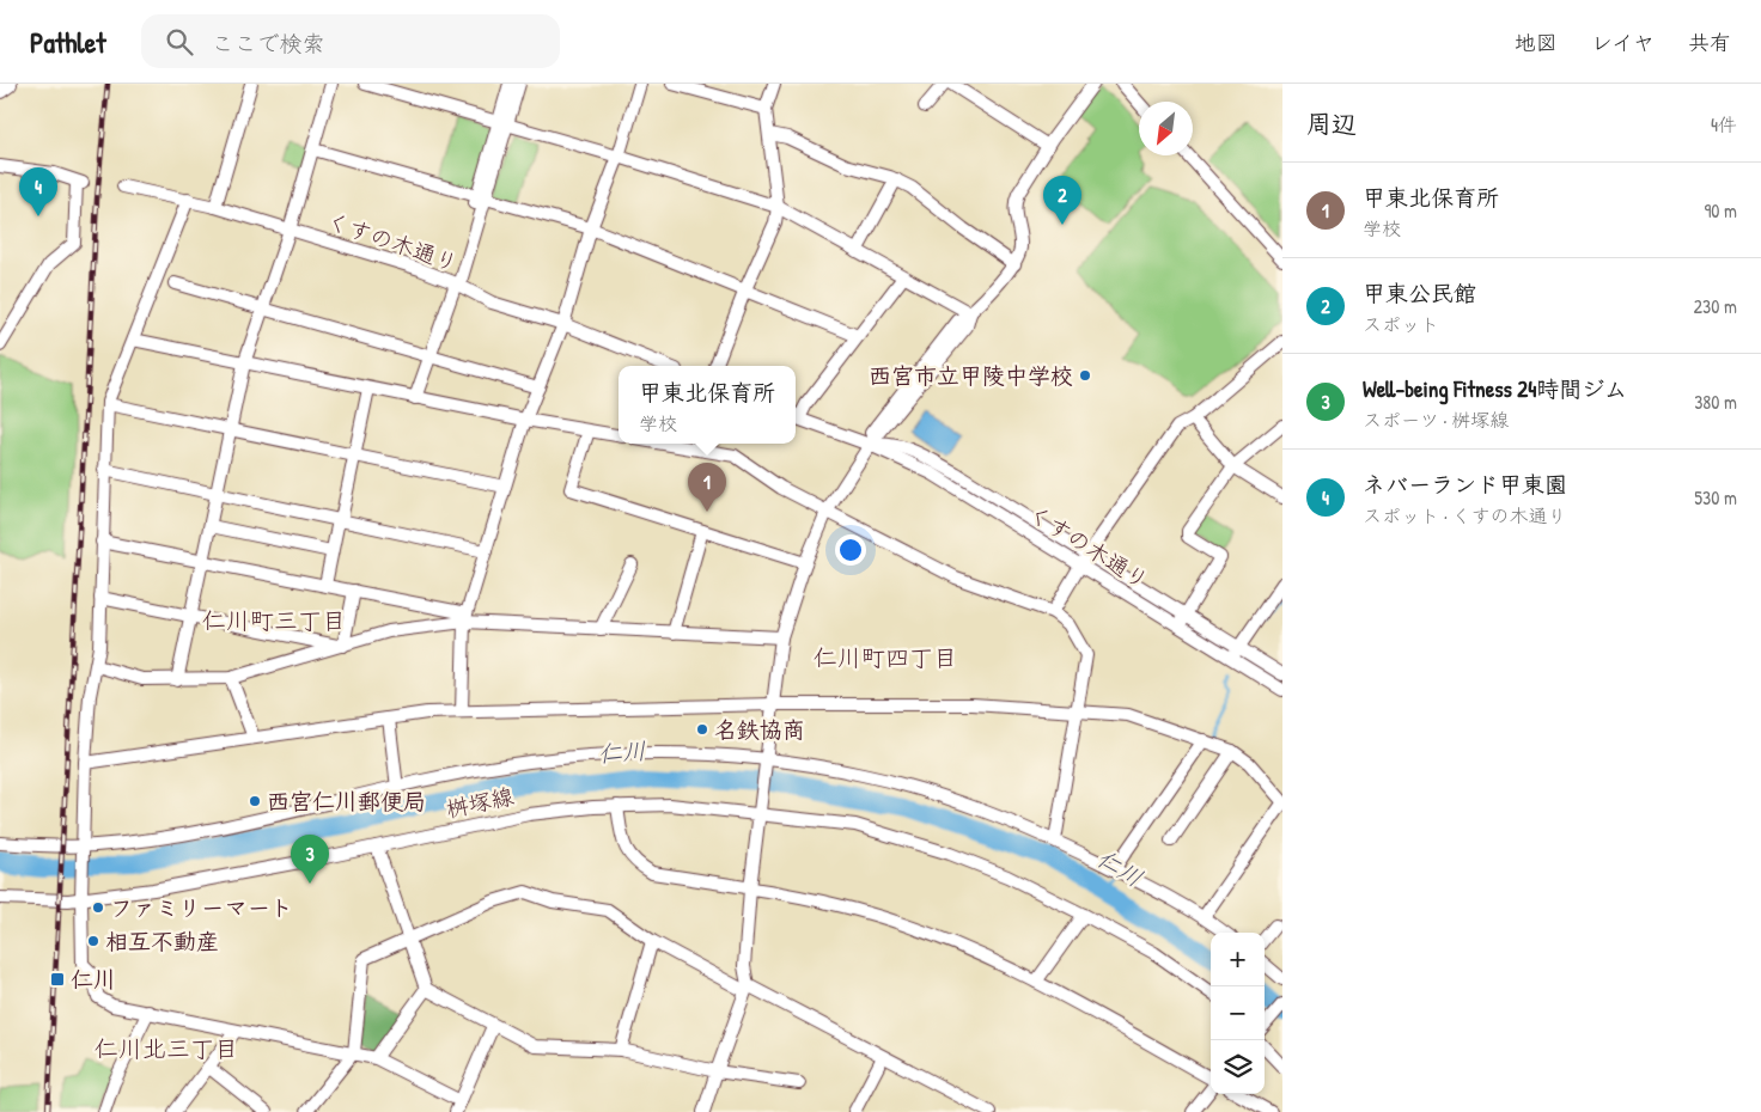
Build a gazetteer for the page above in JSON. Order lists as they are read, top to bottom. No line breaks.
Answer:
{"streets":{"street":["くすの木通り","桝塚線"]},"districts":["仁川町三丁目","仁川町四丁目","仁川北三丁目"],"water":["仁川"],"places":{"other":["西宮市立甲陵中学校","名鉄協商","西宮仁川郵便局","ファミリーマート","相互不動産"],"transit":["仁川"]},"north":"bottom left","page":{"header":"Pathlet","search":"ここで検索","nav":["地図","レイヤ","共有"],"heading":["周辺","4件"],"list":[{"mark":"1","name":"甲東北保育所","note":"学校","value":"90 m"},{"mark":"2","name":"甲東公民館","note":"スポット","value":"230 m"},{"mark":"3","name":"Well-being Fitness 24時間ジム","note":"スポーツ · 桝塚線","value":"380 m"},{"mark":"4","name":"ネバーランド甲東園","note":"スポット · くすの木通り","value":"530 m"}],"pins":["4","2","1","3"],"popup":["甲東北保育所","学校"],"map_buttons":["+","−"]}}
